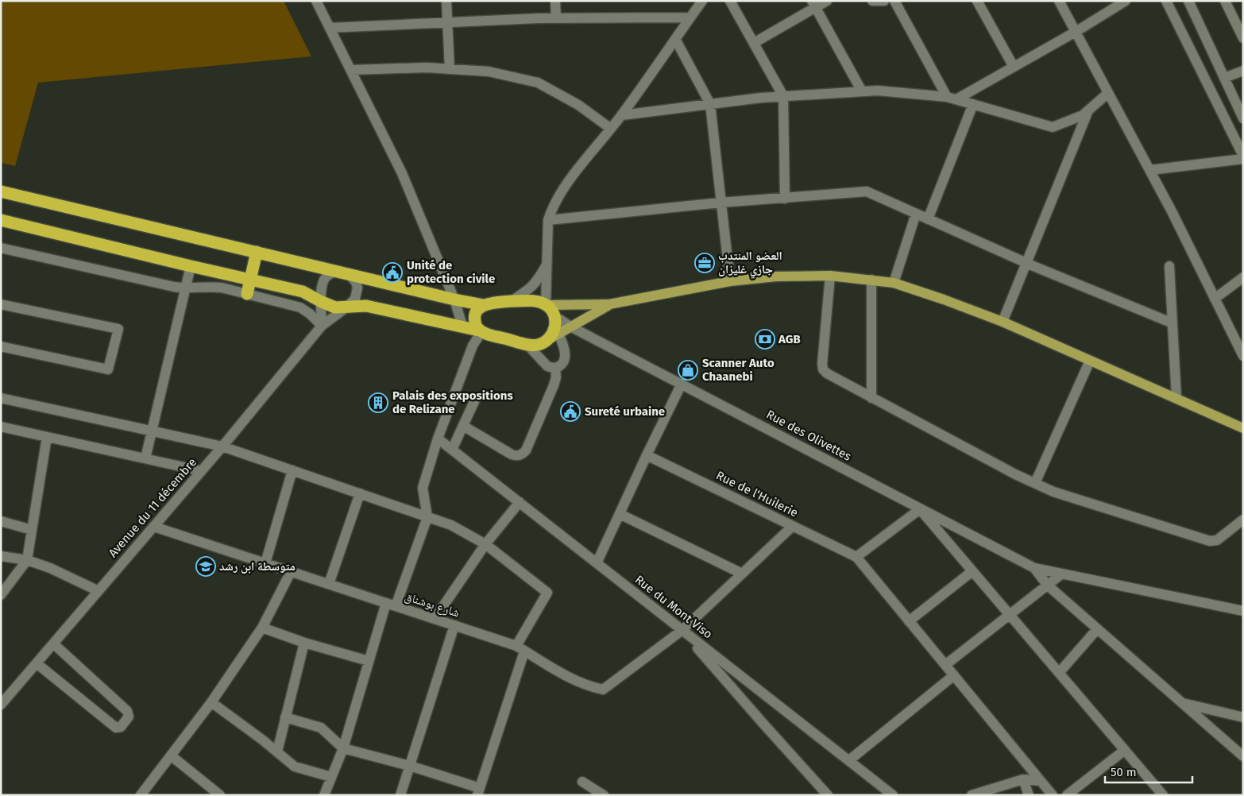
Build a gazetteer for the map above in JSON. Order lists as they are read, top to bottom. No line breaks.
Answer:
{"streets":{"street":["Rue des Olivettes","Rue de l'Huilerie","Avenue du 11 décembre","شارع بوشناق","Rue du Mont Viso"]},"crossings":[["Avenue du 11 décembre","شارع بوشناق"],["شارع بوشناق","Rue du Mont Viso"]],"places":{"office":["العضو المنتدب جازي غليزان"],"public building":["Unité de protection civile","Sureté urbaine"],"bank":["AGB"],"shop":["Scanner Auto Chaanebi"],"building":["Palais des expositions de Relizane"],"school or university":["متوسطة ابن رشد"]},"scale_bar":"50 m"}
